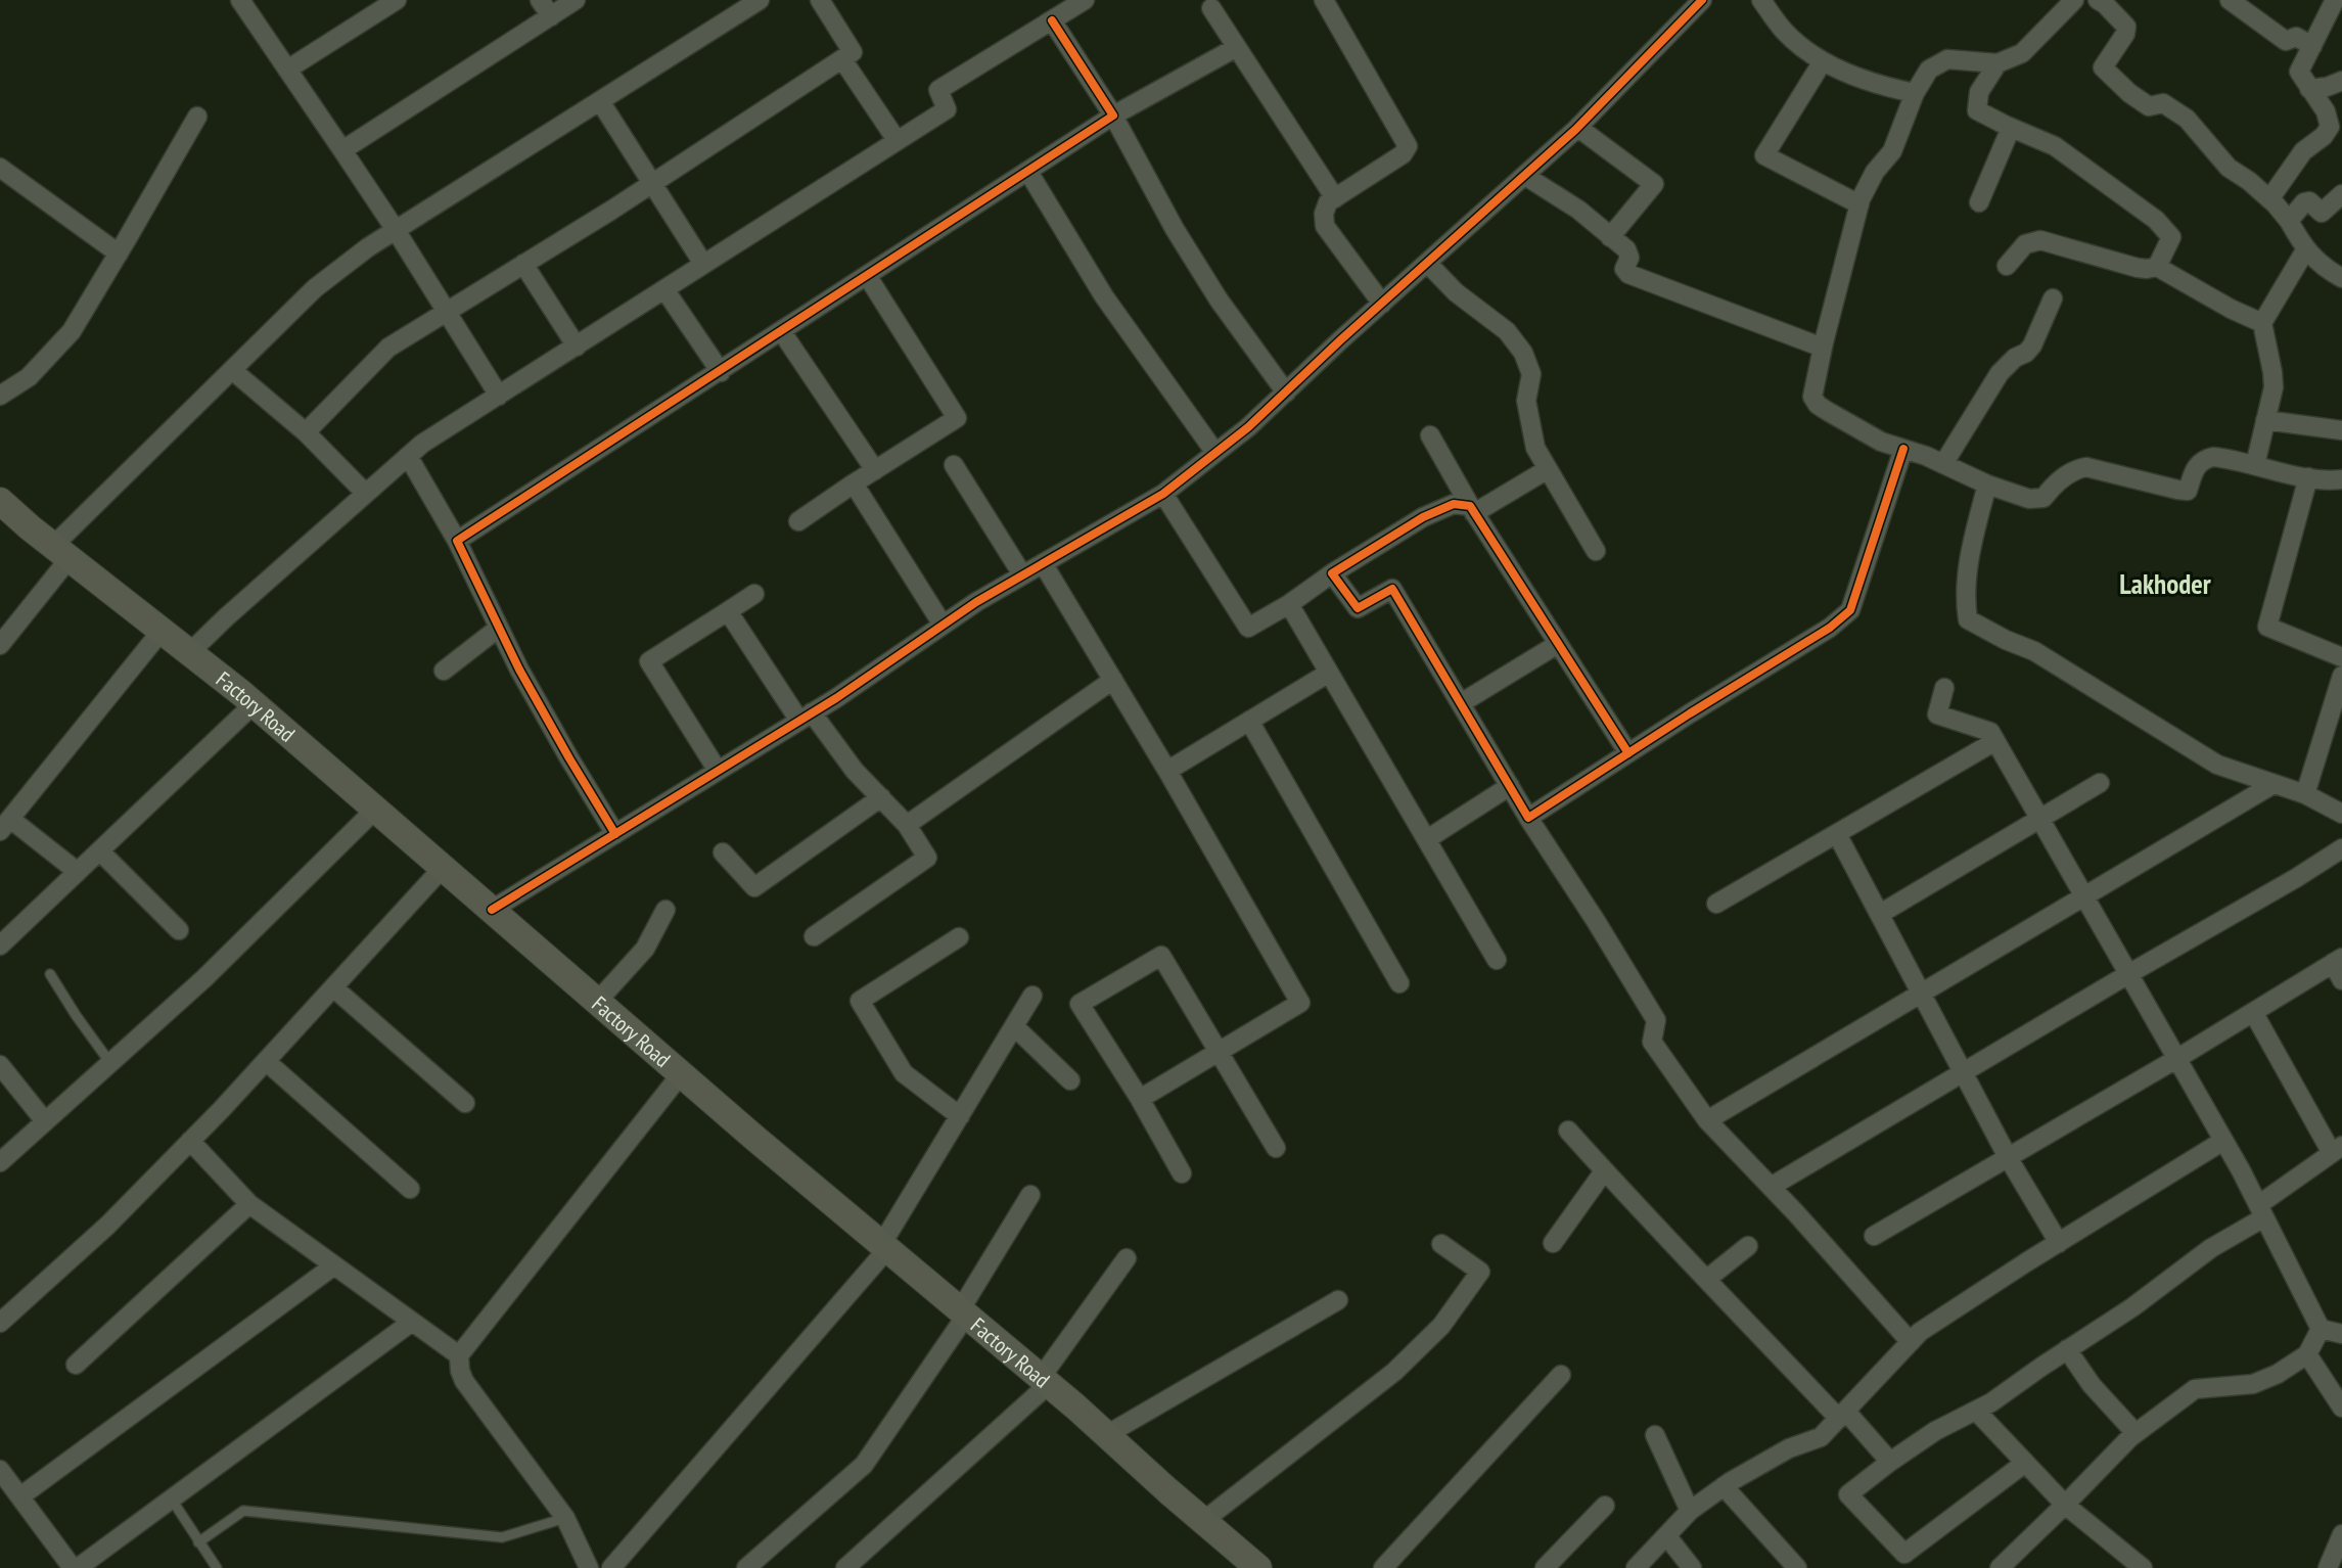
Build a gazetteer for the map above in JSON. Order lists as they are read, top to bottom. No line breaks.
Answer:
{"streets":{"main road":["Factory Road"]},"districts":["Lakhoder"]}
